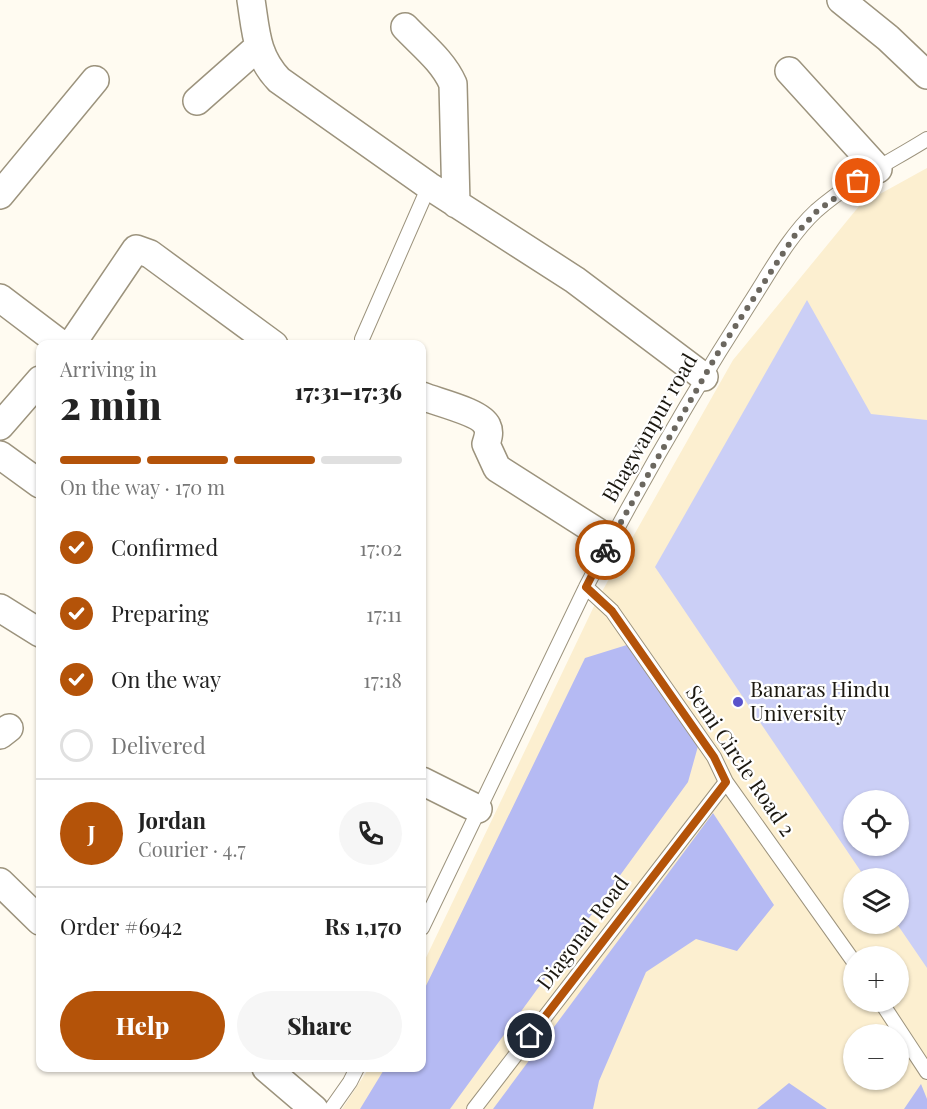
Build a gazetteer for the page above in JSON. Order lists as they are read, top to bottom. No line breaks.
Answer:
{"streets":{"lane":["Bhagwanpur road","Semi Circle Road 2","Diagonal Road"]},"crossings":[["Bhagwanpur road","Semi Circle Road 2"],["Semi Circle Road 2","Diagonal Road"]],"places":["Banaras Hindu University"],"page":{"heading":["2 min","Arriving in","17:31–17:36"],"panel":["Jordan","Courier · 4.7","Order #6942","Rs 1,170"],"bar":"On the way · 170 m","list":[["Confirmed","17:02"],["Preparing","17:11"],["On the way","17:18"],"Delivered"],"map_buttons":["+","−"],"round":"J","buttons":["Help","Share"]}}
